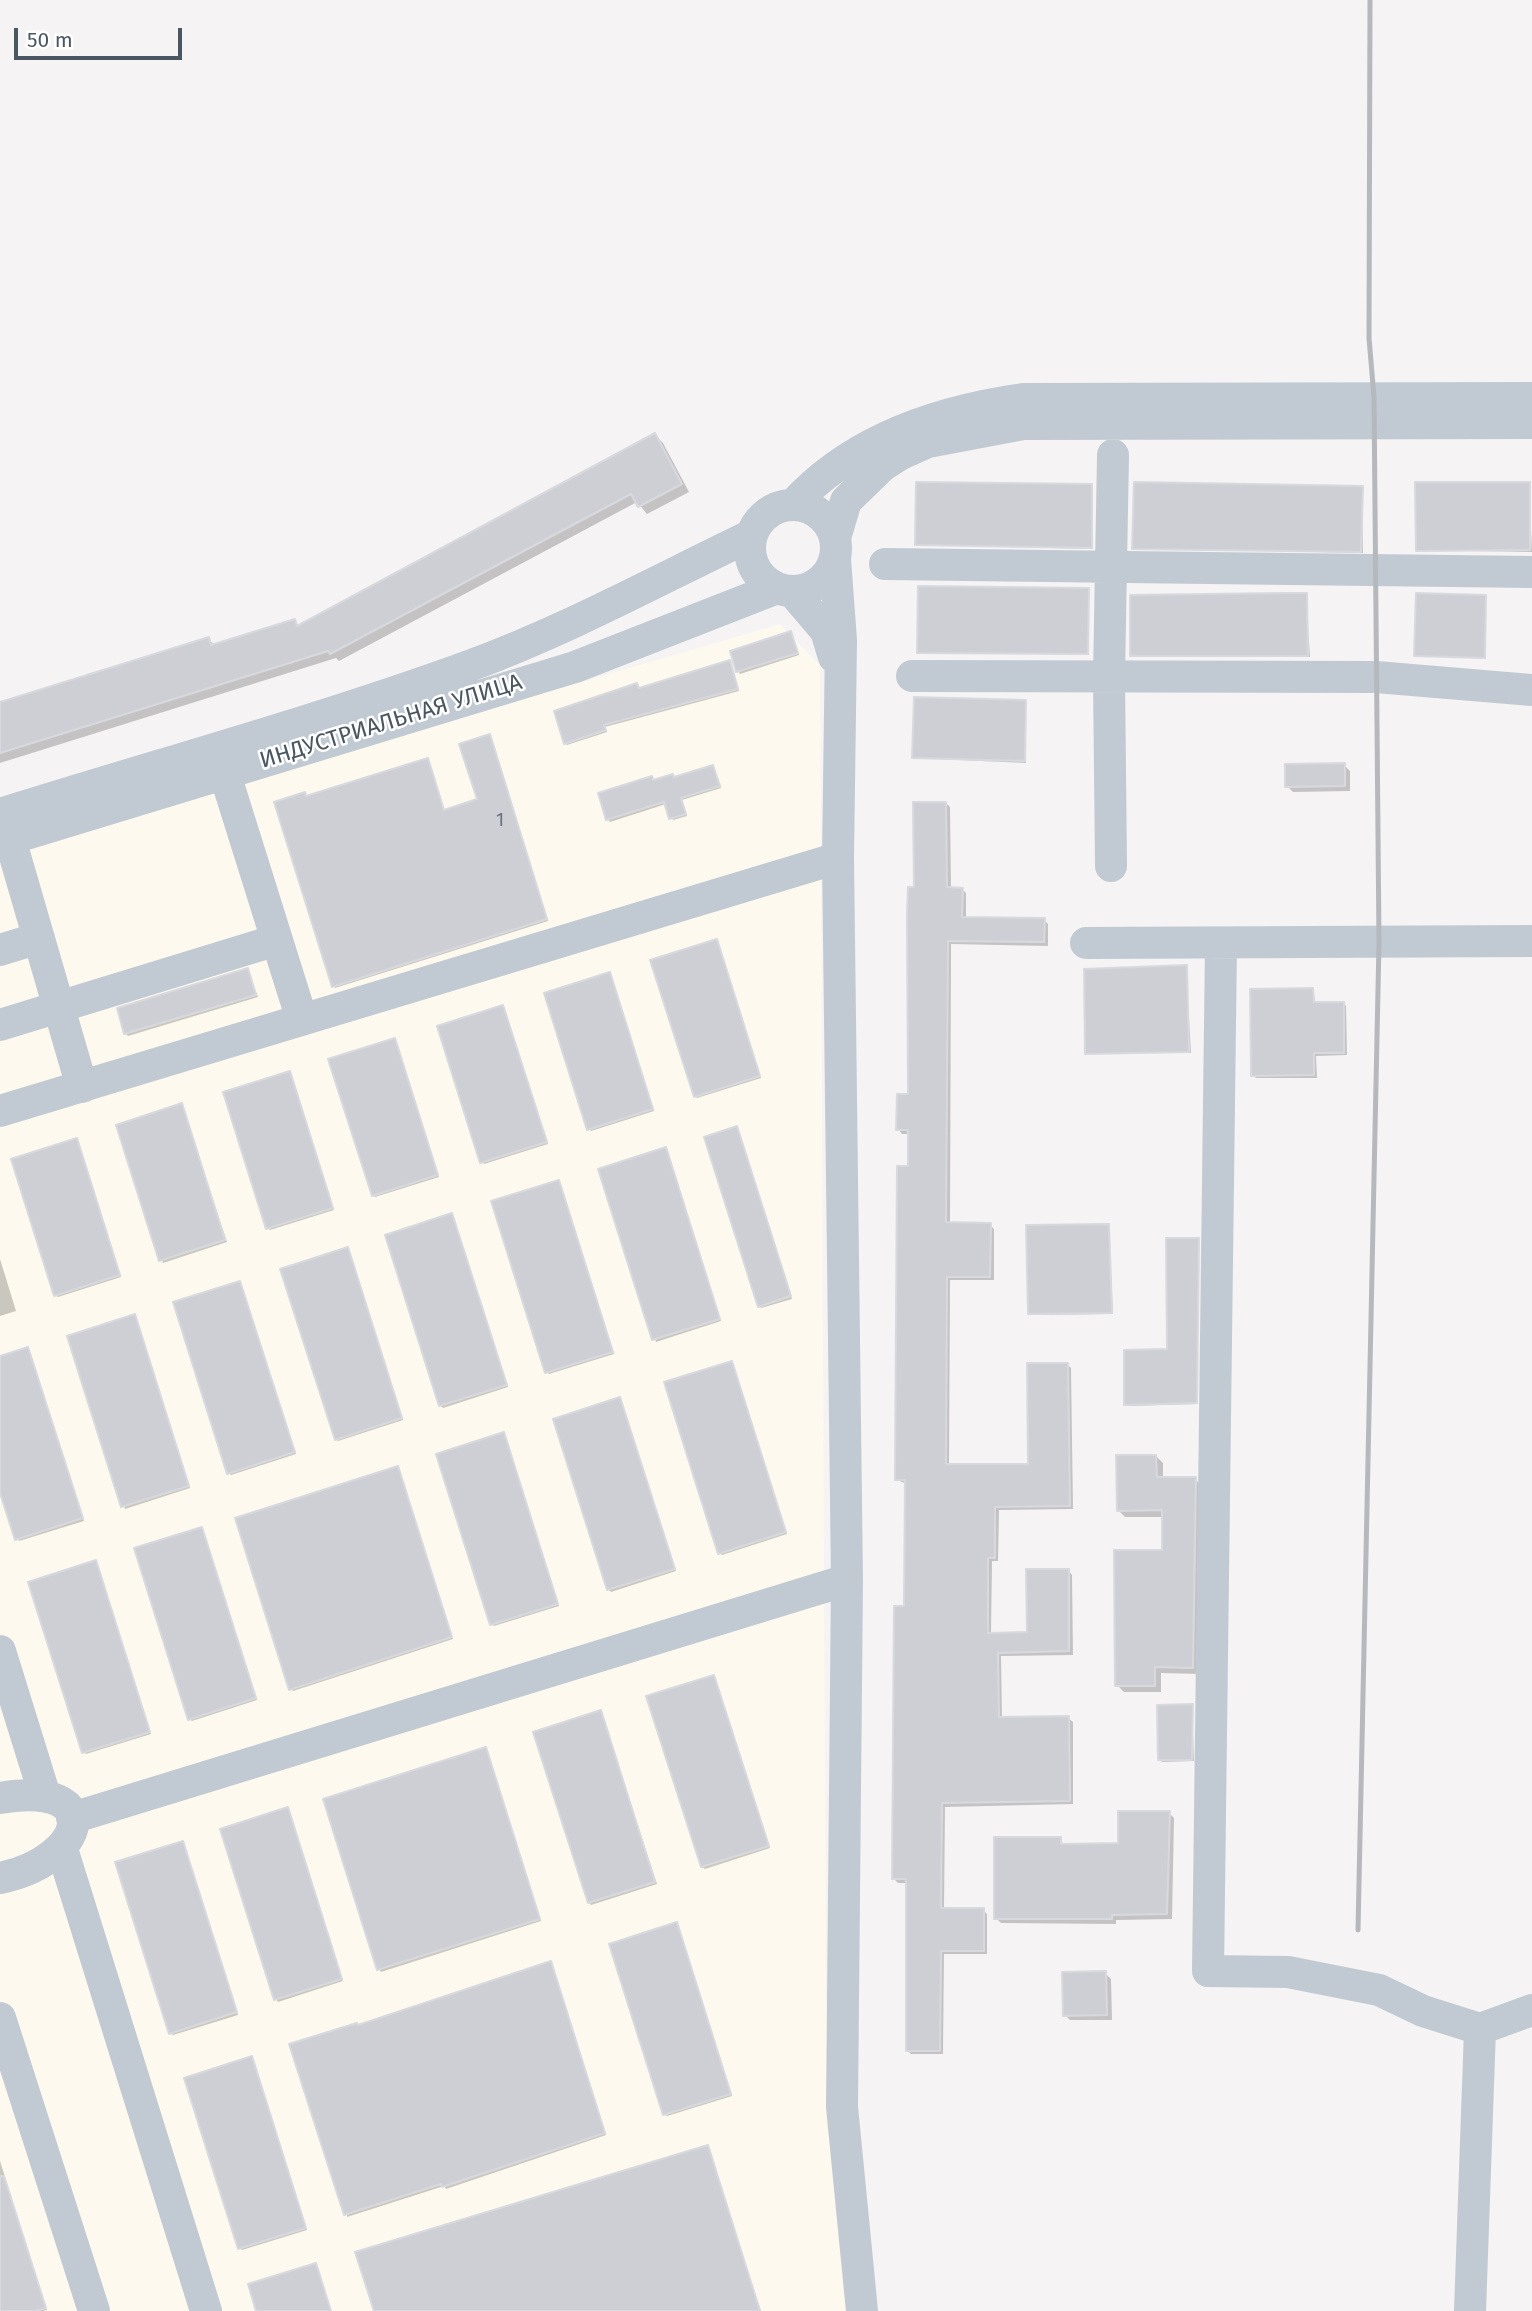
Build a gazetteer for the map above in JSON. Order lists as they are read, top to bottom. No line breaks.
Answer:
{"streets":{"street":["ИНДУСТРИАЛЬНАЯ УЛИЦА"]},"house_numbers":["1"],"scale_bar":"50 m"}
